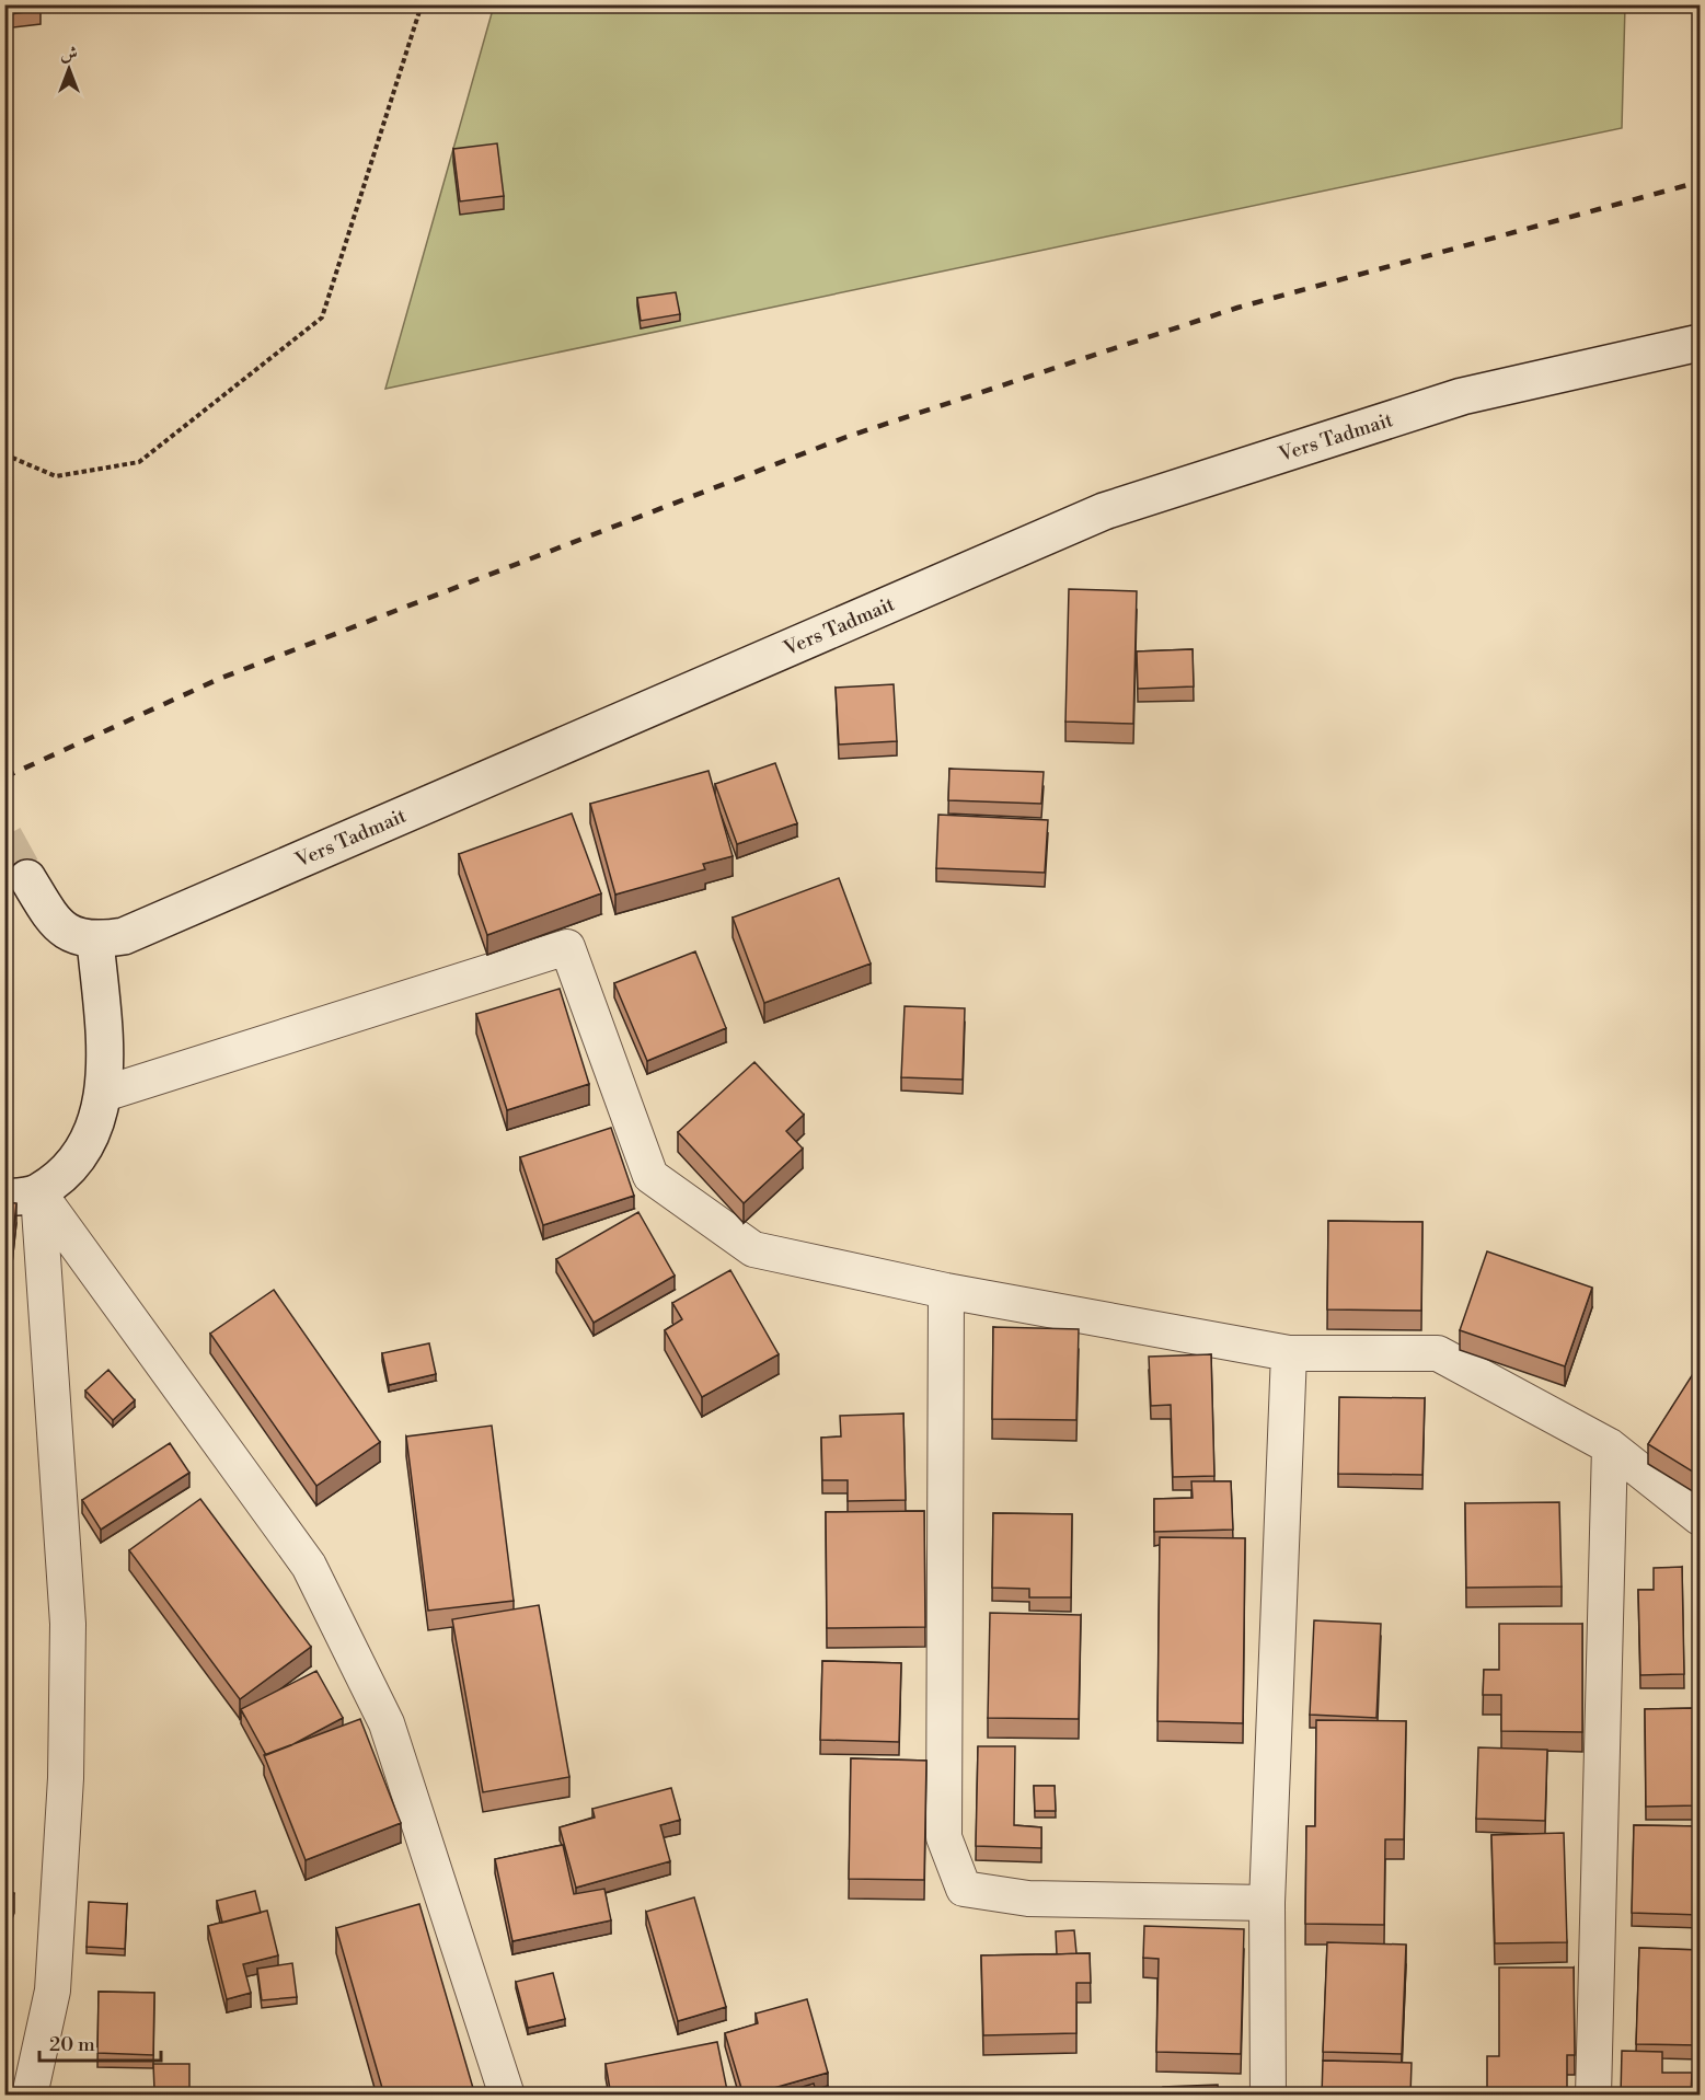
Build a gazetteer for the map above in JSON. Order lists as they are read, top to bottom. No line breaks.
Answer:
{"streets":{"main road":["Vers Tadmait"]},"scale_bar":"20 m","north":"top"}
